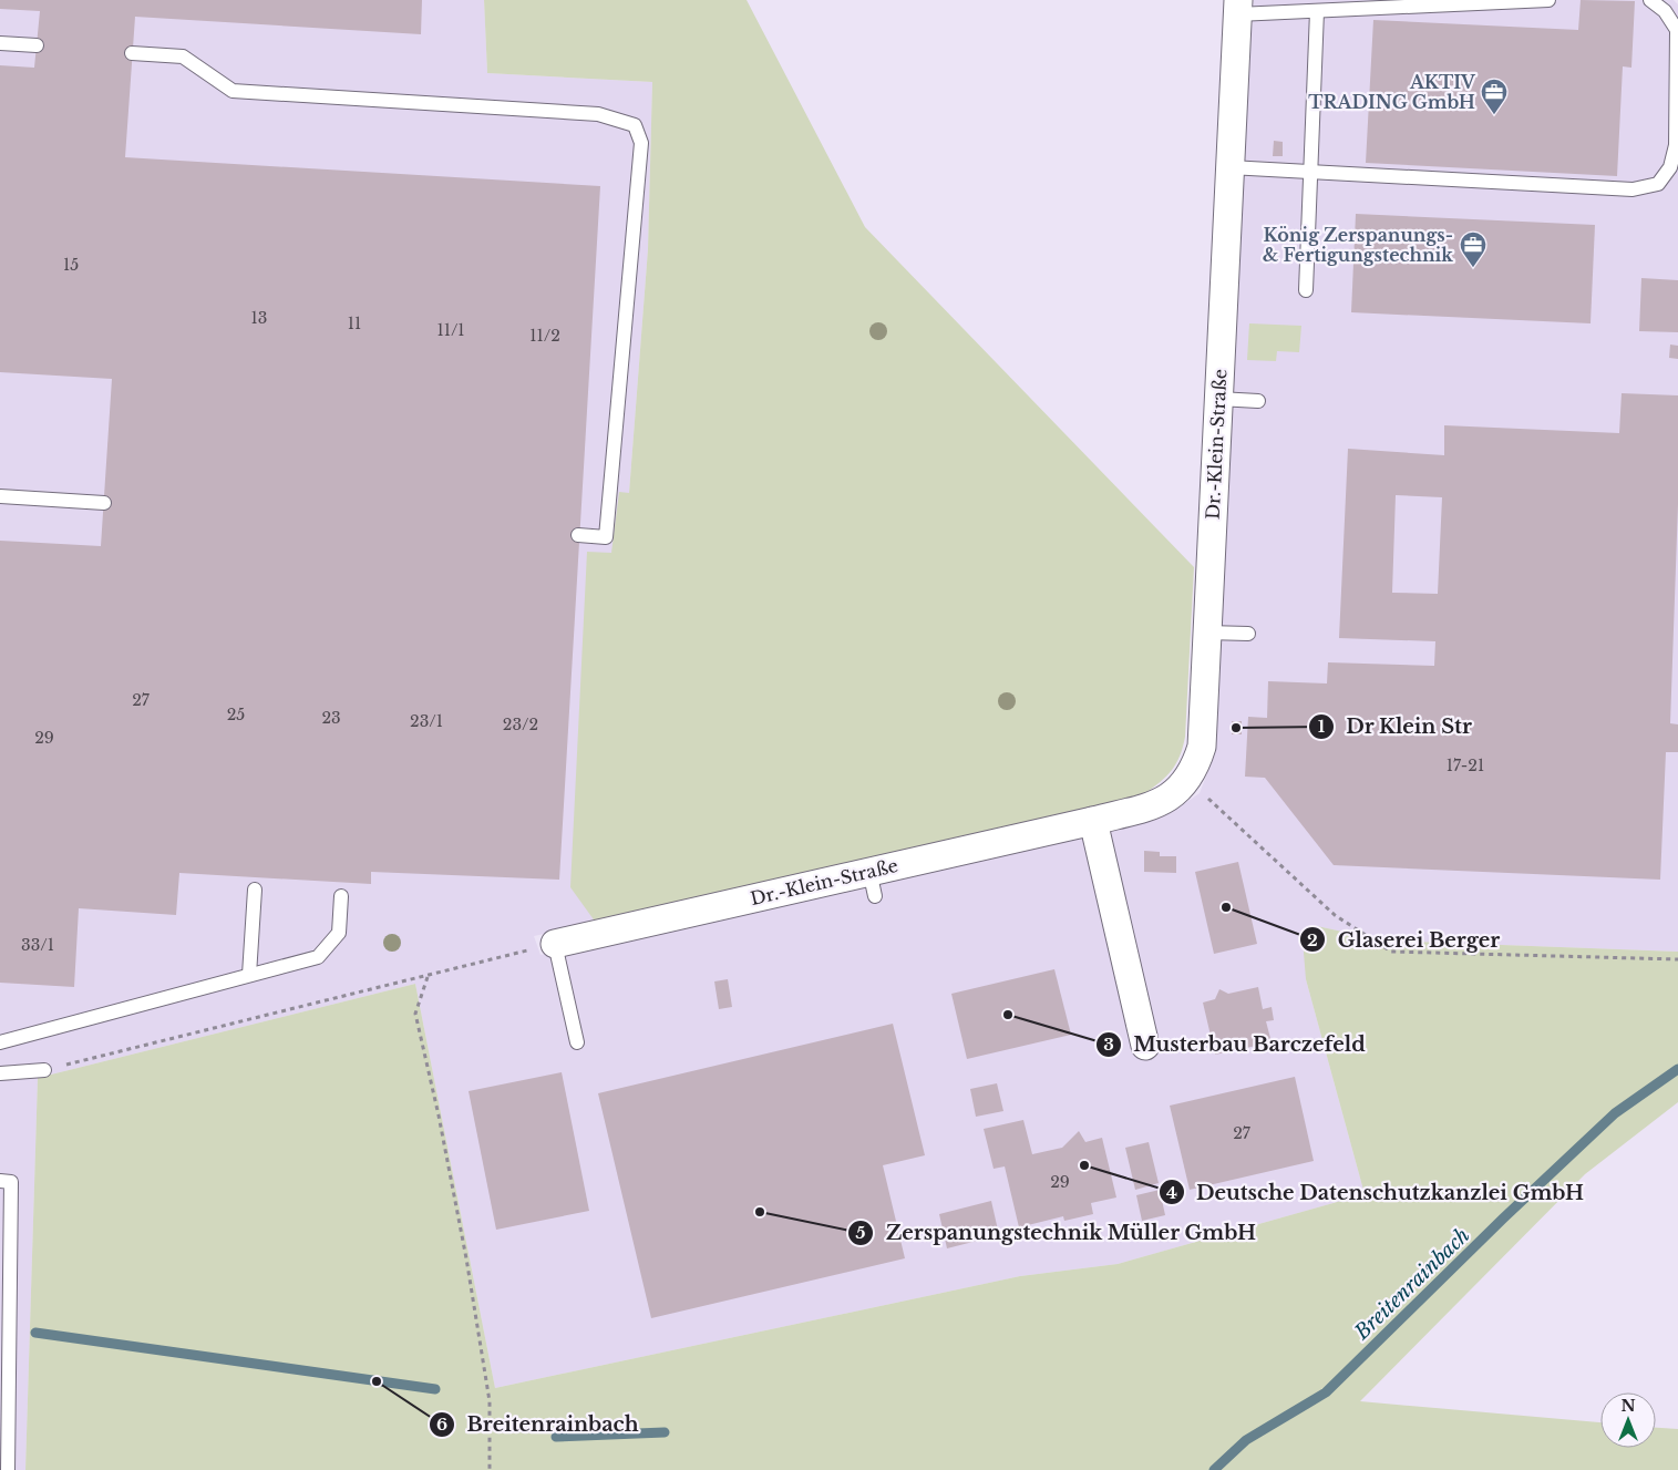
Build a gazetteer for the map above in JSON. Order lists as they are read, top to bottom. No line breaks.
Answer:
{"streets":{"street":["Dr.-Klein-Straße"]},"water":["Breitenrainbach"],"places":{"office":["AKTIV TRADING GmbH","König Zerspanungs- & Fertigungstechnik"],"other":["Dr Klein Str","Glaserei Berger","Musterbau Barczefeld","Deutsche Datenschutzkanzlei GmbH","Zerspanungstechnik Müller GmbH","Breitenrainbach"]},"house_numbers":["15","13","11","11/1","11/2","27","25","23","23/1","23/2","29","17-21","33/1","27","29"],"north":"top"}
